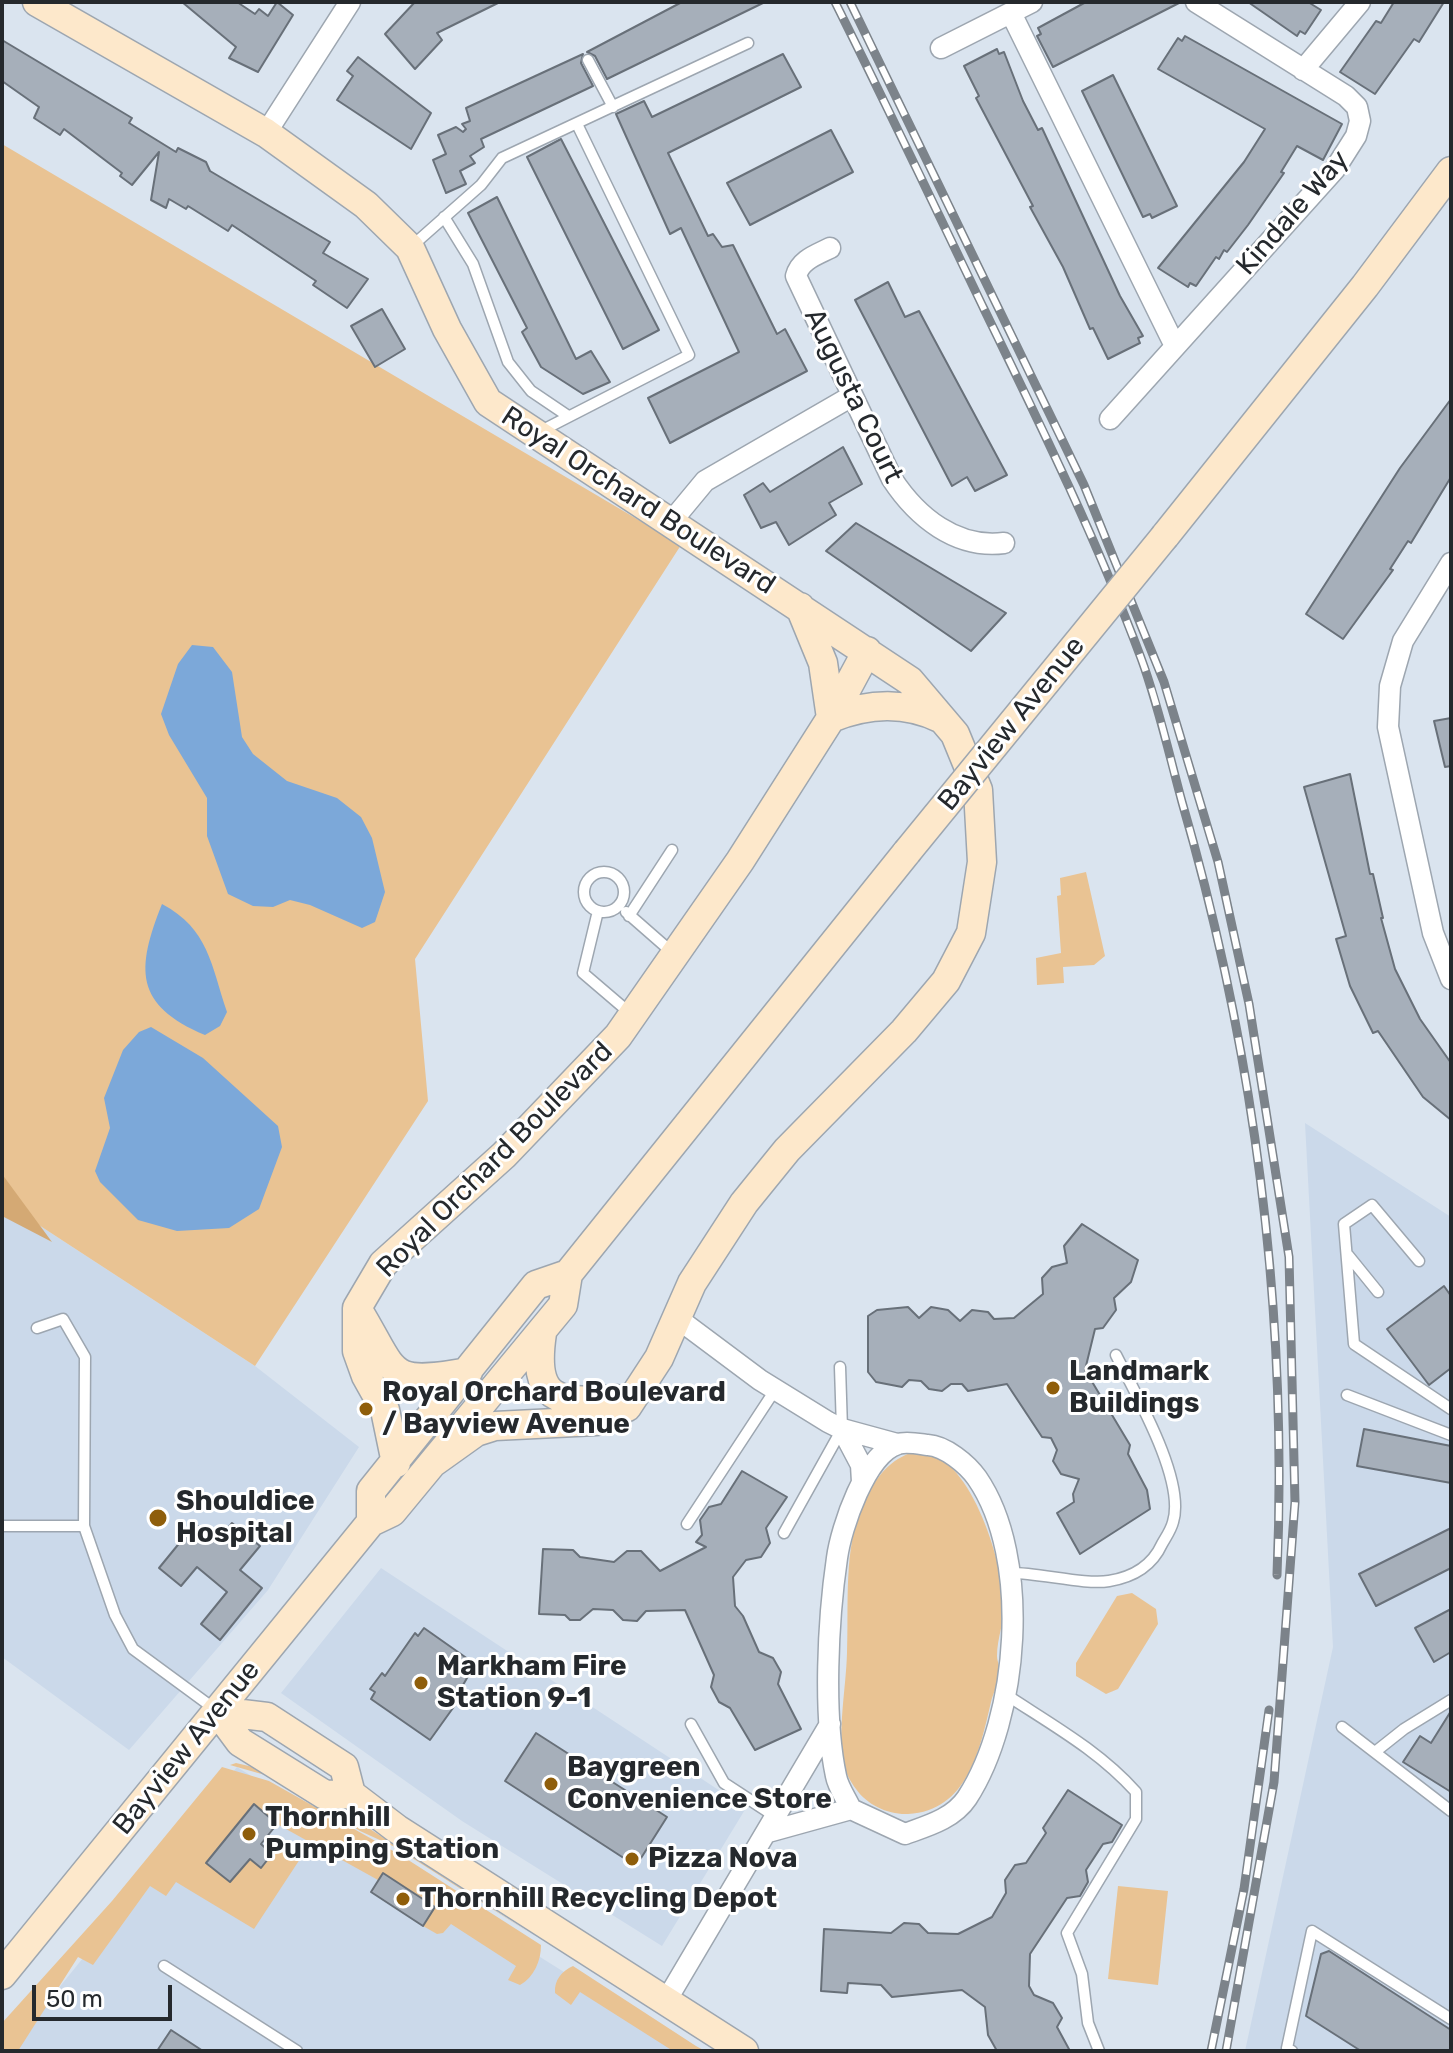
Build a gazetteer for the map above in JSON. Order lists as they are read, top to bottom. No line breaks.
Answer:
{"streets":{"street":["Kindale Way","Augusta Court","Royal Orchard Boulevard","Bayview Avenue"]},"places":["Landmark Buildings","Royal Orchard Boulevard / Bayview Avenue","Shouldice Hospital","Markham Fire Station 9-1","Baygreen Convenience Store","Thornhill Pumping Station","Pizza Nova","Thornhill Recycling Depot"],"scale_bar":"50 m"}
